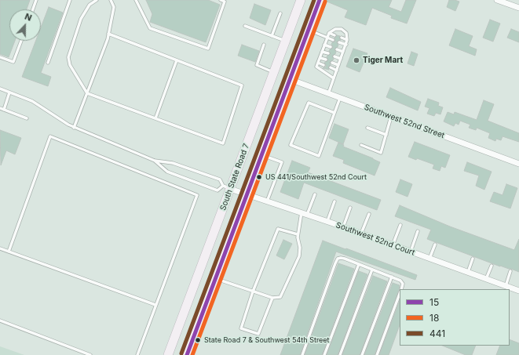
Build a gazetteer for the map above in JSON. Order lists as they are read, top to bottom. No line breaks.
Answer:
{"streets":{"main road":["South State Road 7"],"street":["Southwest 52nd Street","Southwest 52nd Court"]},"crossings":[["South State Road 7","Southwest 52nd Court"]],"places":["Tiger Mart","US 441/Southwest 52nd Court","State Road 7 & Southwest 54th Street"],"lines":["transit line 15","transit line 441","transit line 18"],"legend":["15","18","441"],"north":"top"}
